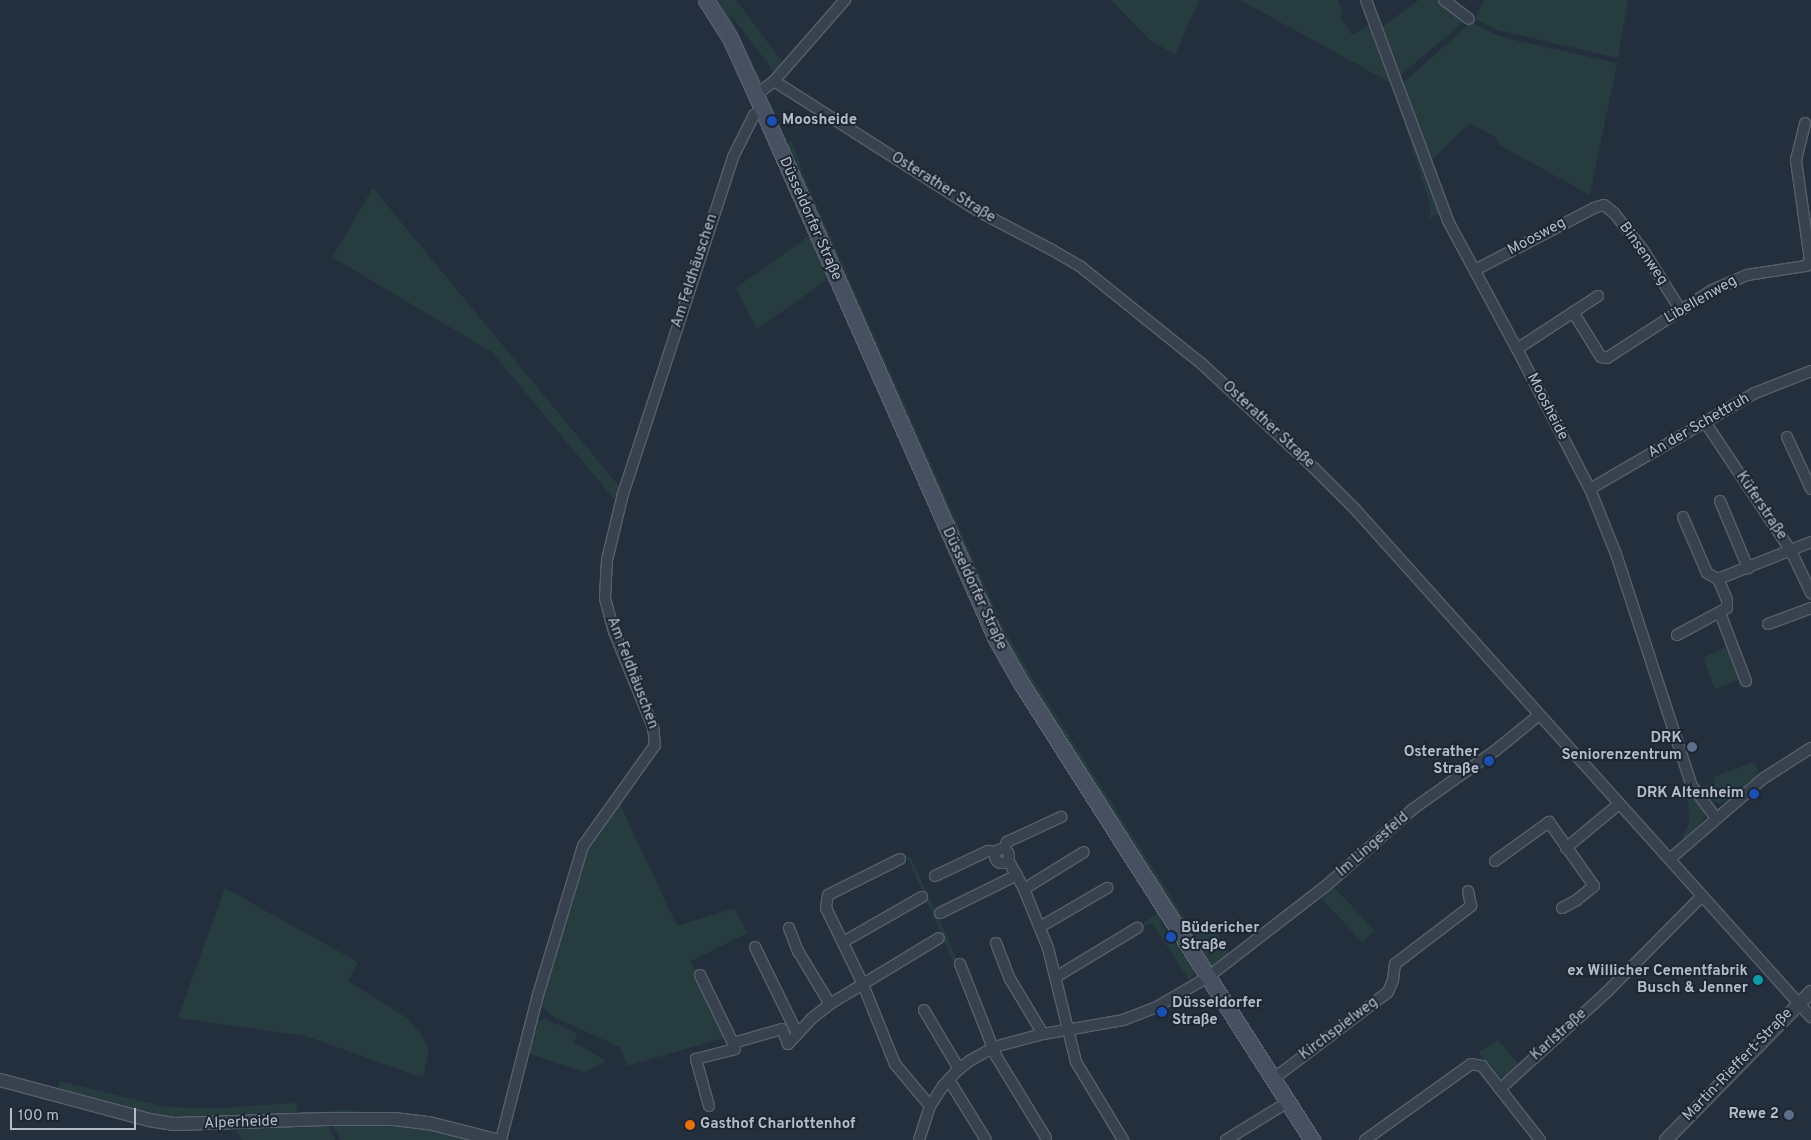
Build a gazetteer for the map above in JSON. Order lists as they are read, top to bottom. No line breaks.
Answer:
{"streets":{"main road":["Düsseldorfer Straße"],"street":["Osterather Straße","Moosweg","Binsenweg","Am Feldhäuschen","Libellenweg","Moosheide","An der Schettruh","Küferstraße","Im Lingesfeld","Kirchspielweg","Karlstraße","Martin-Rieffert-Straße","Alperheide"]},"crossings":[["Osterather Straße","Im Lingesfeld"],["Osterather Straße","Karlstraße"],["Osterather Straße","Martin-Rieffert-Straße"],["Düsseldorfer Straße","Am Feldhäuschen"],["Düsseldorfer Straße","Im Lingesfeld"],["Düsseldorfer Straße","Kirchspielweg"],["Moosweg","Binsenweg"],["Moosweg","Moosheide"],["Binsenweg","Libellenweg"],["Moosheide","An der Schettruh"],["An der Schettruh","Küferstraße"]],"places":["Moosheide","DRK Seniorenzentrum","Osterather Straße","DRK Altenheim","Büdericher Straße","ex Willicher Cementfabrik Busch & Jenner","Düsseldorfer Straße","Rewe 2","Gasthof Charlottenhof"],"scale_bar":"100 m"}
